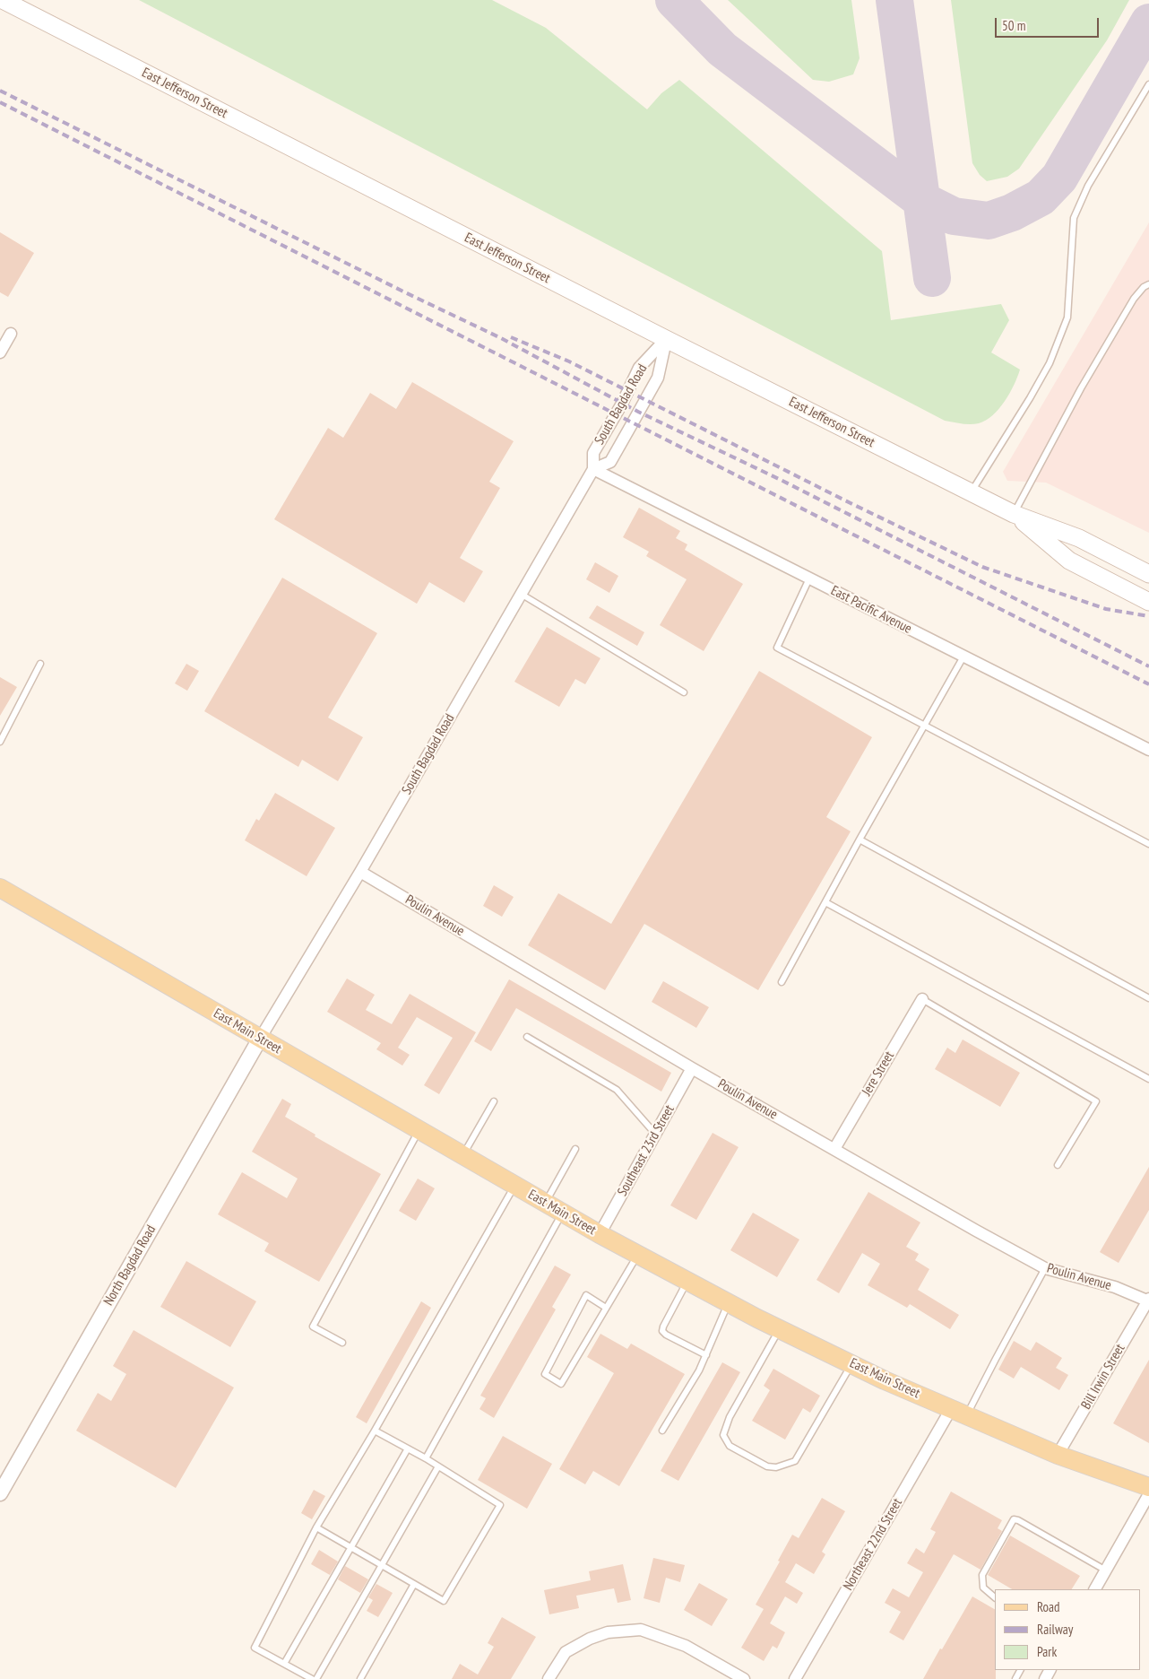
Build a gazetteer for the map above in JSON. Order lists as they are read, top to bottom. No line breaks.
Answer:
{"streets":{"main road":["East Jefferson Street","East Main Street"],"street":["South Bagdad Road","East Pacific Avenue","Poulin Avenue","Jere Street","Southeast 23rd Street","North Bagdad Road","Bill Irwin Street","Northeast 22nd Street"]},"crossings":[["East Jefferson Street","South Bagdad Road"],["South Bagdad Road","East Pacific Avenue"],["South Bagdad Road","Poulin Avenue"],["South Bagdad Road","East Main Street"],["South Bagdad Road","North Bagdad Road"],["Poulin Avenue","Jere Street"],["Poulin Avenue","Southeast 23rd Street"],["Poulin Avenue","Bill Irwin Street"],["East Main Street","Southeast 23rd Street"],["East Main Street","North Bagdad Road"],["East Main Street","Bill Irwin Street"],["East Main Street","Northeast 22nd Street"]],"legend":["Road","Railway","Park"],"scale_bar":"50 m"}
